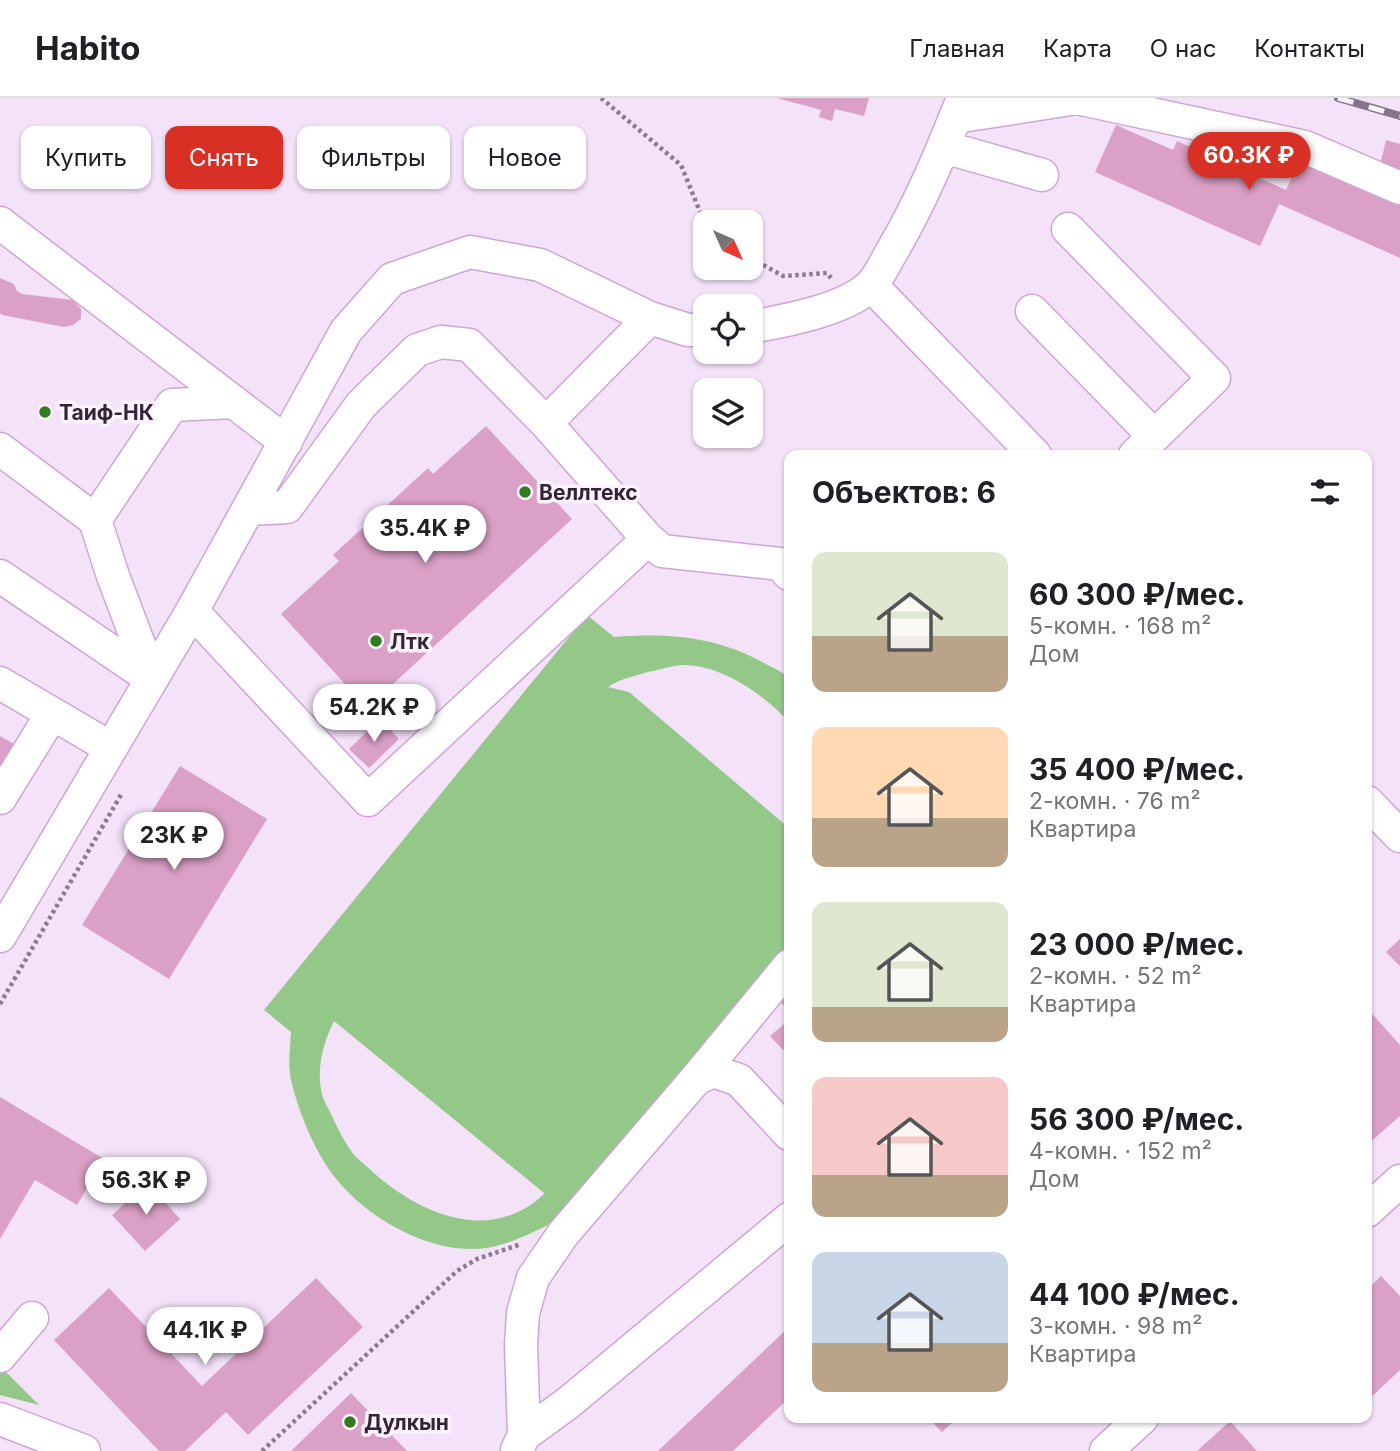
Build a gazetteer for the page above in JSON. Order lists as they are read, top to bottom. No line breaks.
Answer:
{"places":["Таиф-НК","Веллтекс","Лтк","Дулкын"],"north":"bottom right","page":{"header":"Habito","nav":["Главная","Карта","О нас","Контакты"],"chip":["Купить","Снять","Фильтры","Новое"],"price":["60.3K ₽","35.4K ₽","54.2K ₽","23K ₽","56.3K ₽","44.1K ₽"],"heading":"Объектов: 6","list":[{"name":"60 300 ₽/мес.","note":"5-комн. · 168 m² · Дом"},{"name":"35 400 ₽/мес.","note":"2-комн. · 76 m² · Квартира"},{"name":"23 000 ₽/мес.","note":"2-комн. · 52 m² · Квартира"},{"name":"56 300 ₽/мес.","note":"4-комн. · 152 m² · Дом"},{"name":"44 100 ₽/мес.","note":"3-комн. · 98 m² · Квартира"}]}}
